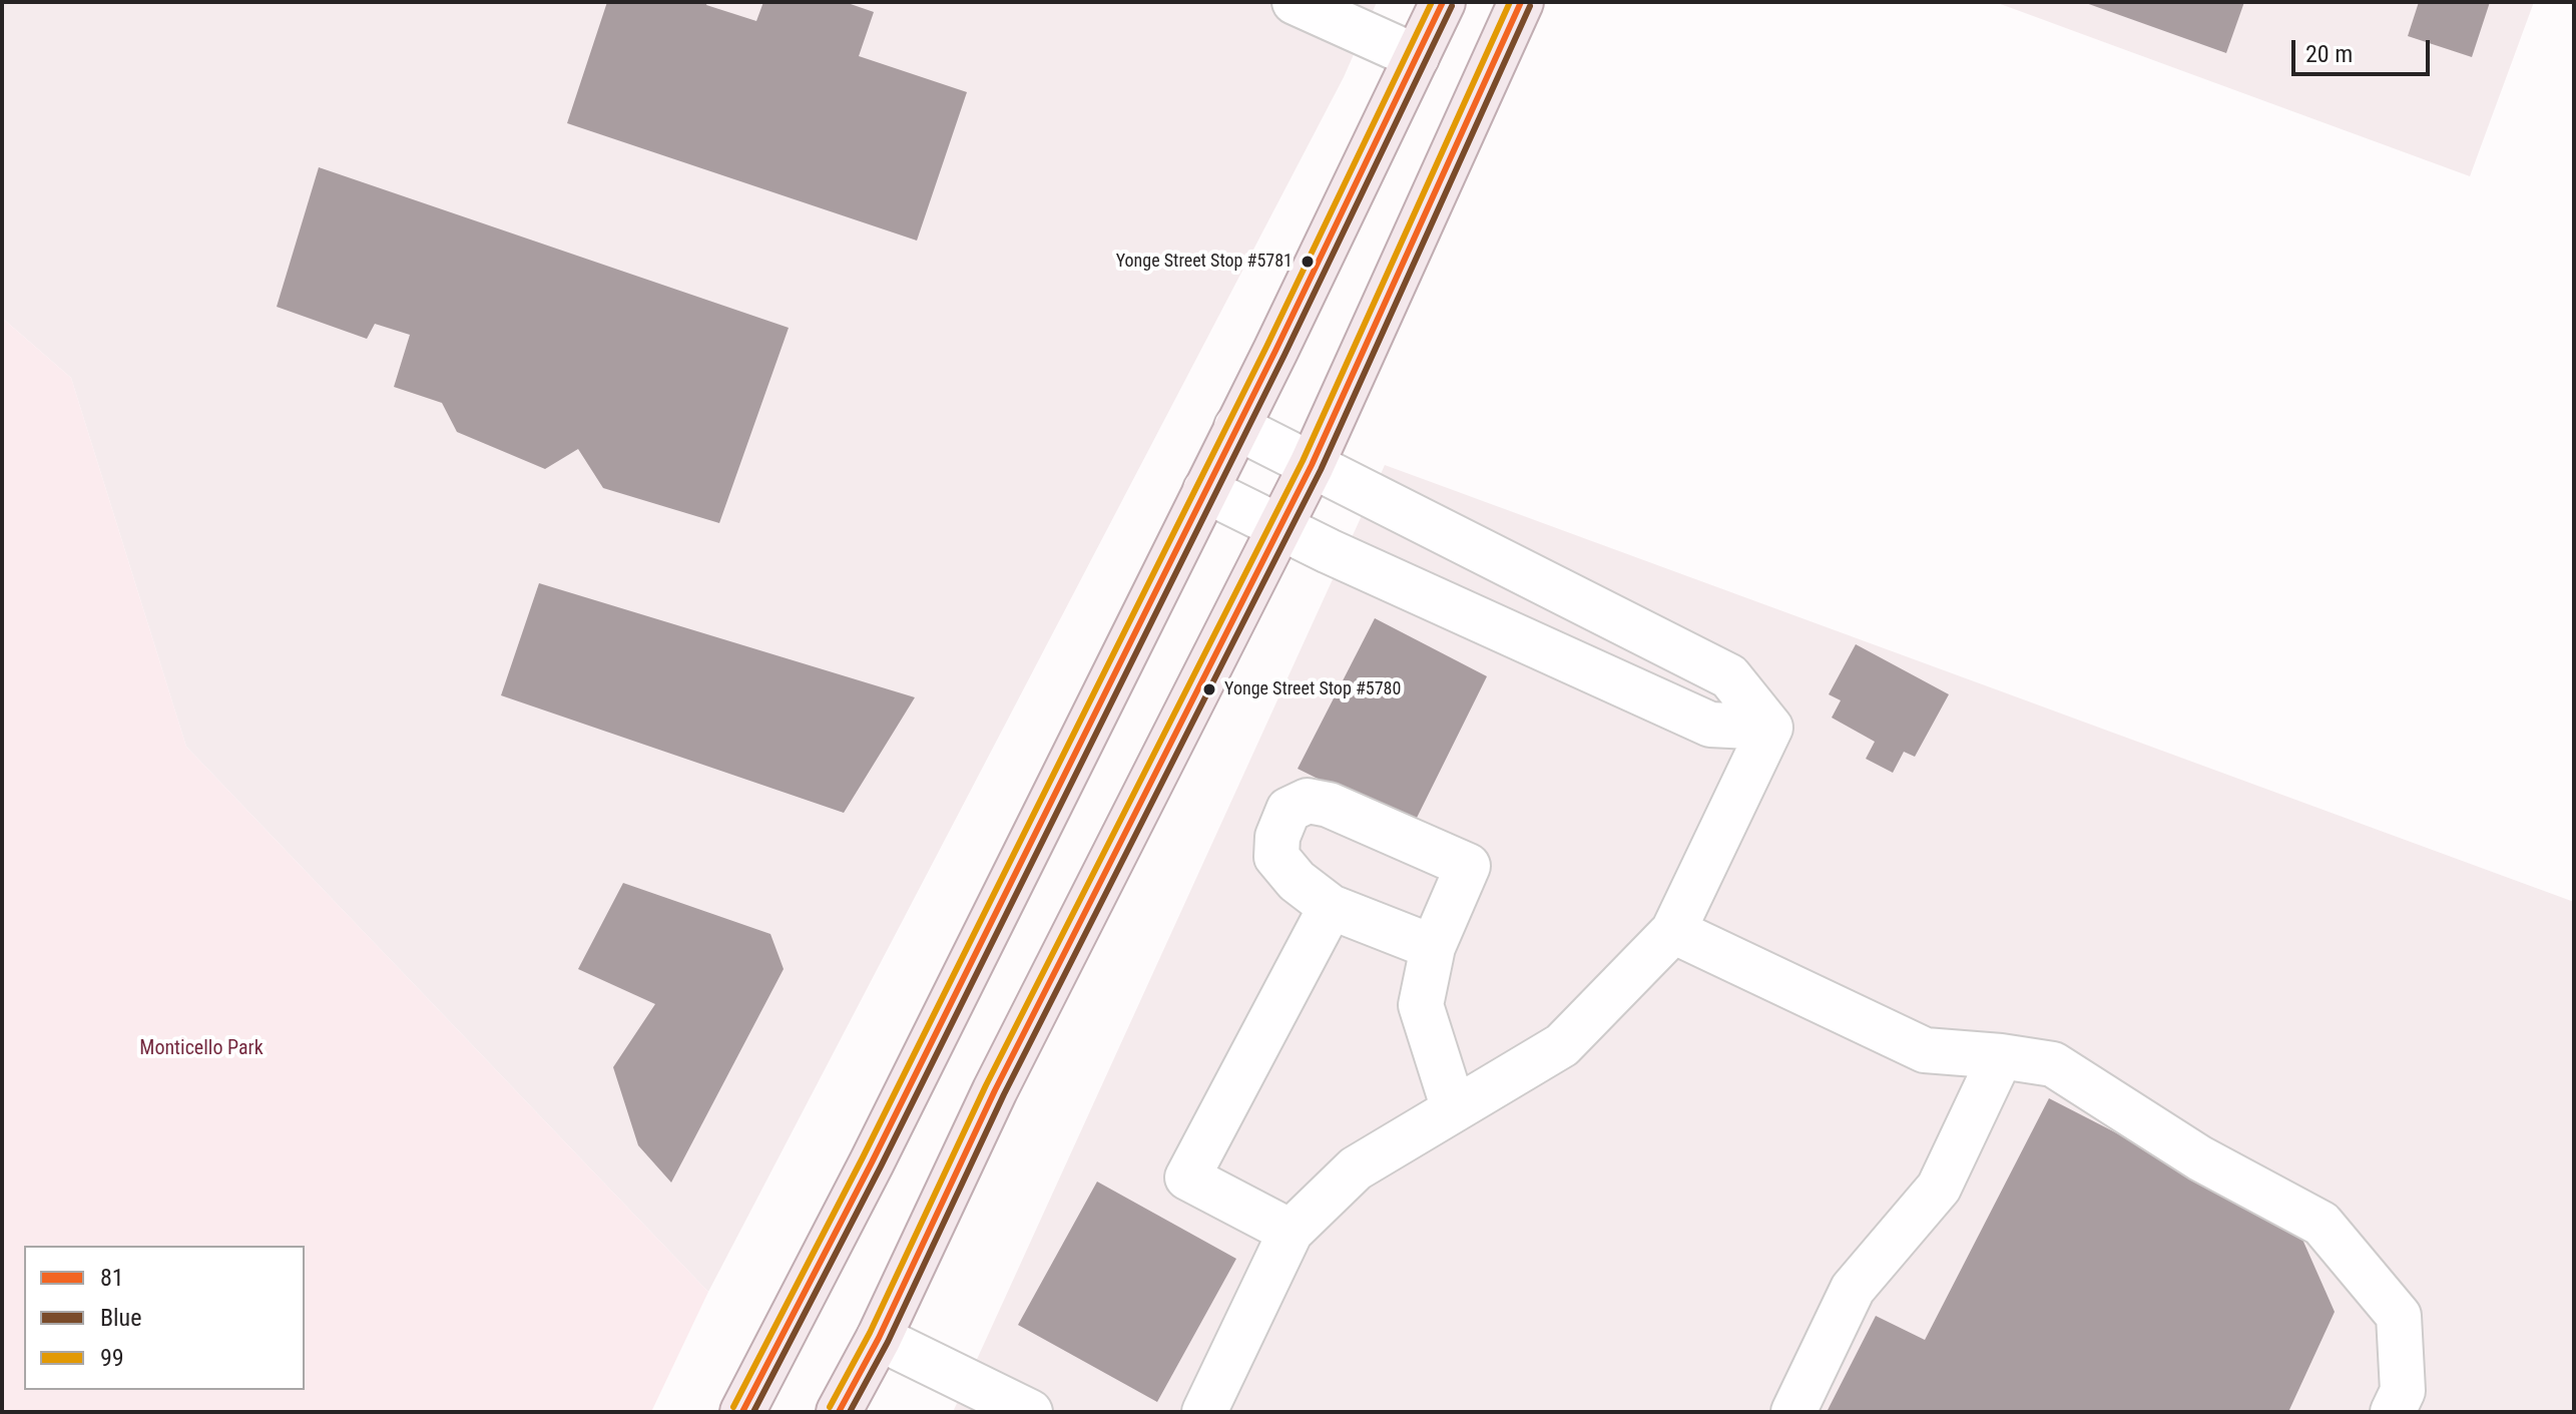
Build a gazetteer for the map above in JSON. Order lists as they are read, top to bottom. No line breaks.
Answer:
{"parks":["Monticello Park"],"places":["Yonge Street Stop #5781","Yonge Street Stop #5780"],"lines":["transit line 81","transit line 99","transit line Blue"],"legend":["81","Blue","99"],"scale_bar":"20 m"}
